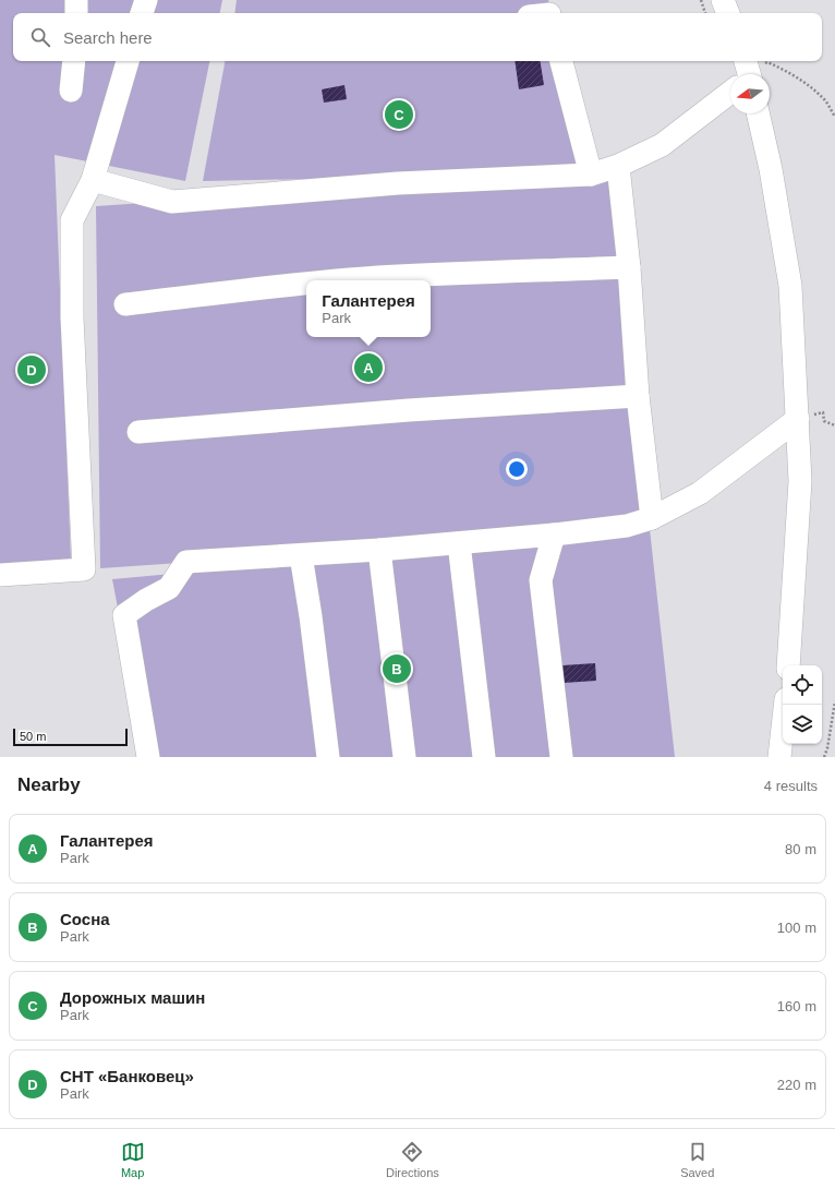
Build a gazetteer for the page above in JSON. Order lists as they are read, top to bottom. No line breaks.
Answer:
{"scale_bar":"50 m","north":"left","page":{"search":"Search here","pins":["C","A","D","B"],"popup":["Галантерея","Park"],"scale":"50 m","heading":["Nearby","4 results"],"list":[{"mark":"A","name":"Галантерея","note":"Park","value":"80 m"},{"mark":"B","name":"Сосна","note":"Park","value":"100 m"},{"mark":"C","name":"Дорожных машин","note":"Park","value":"160 m"},{"mark":"D","name":"СНТ «Банковец»","note":"Park","value":"220 m"}],"nav":["Map","Directions","Saved"]}}
